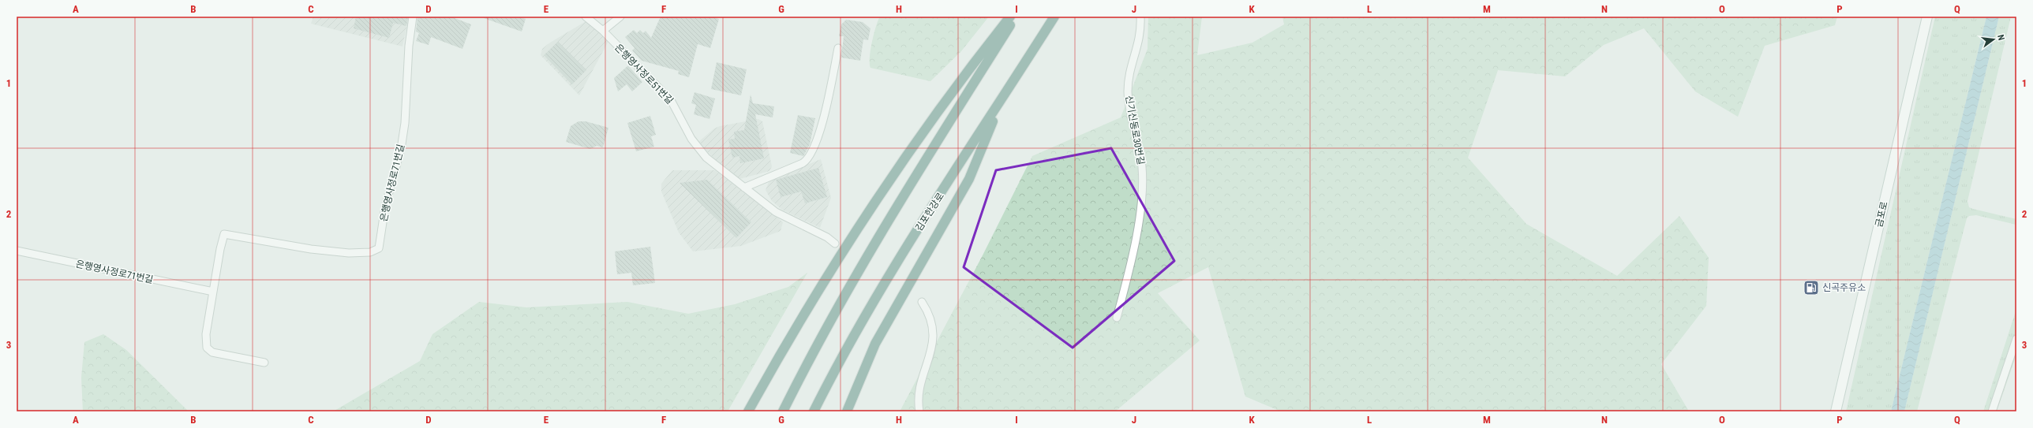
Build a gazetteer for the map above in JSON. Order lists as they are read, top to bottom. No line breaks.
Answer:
{"streets":{"highway":["김포한강로"],"main road":["금포로"],"lane":["은행영사정로51번길","신기신동로30번길","은행영사정로71번길"]},"places":{"fuel station":["신곡주유소"]},"north":"right","grid":{"columns":["A","B","C","D","E","F","G","H","I","J","K","L","M","N","O","P","Q"],"rows":["1","2","3"]}}
